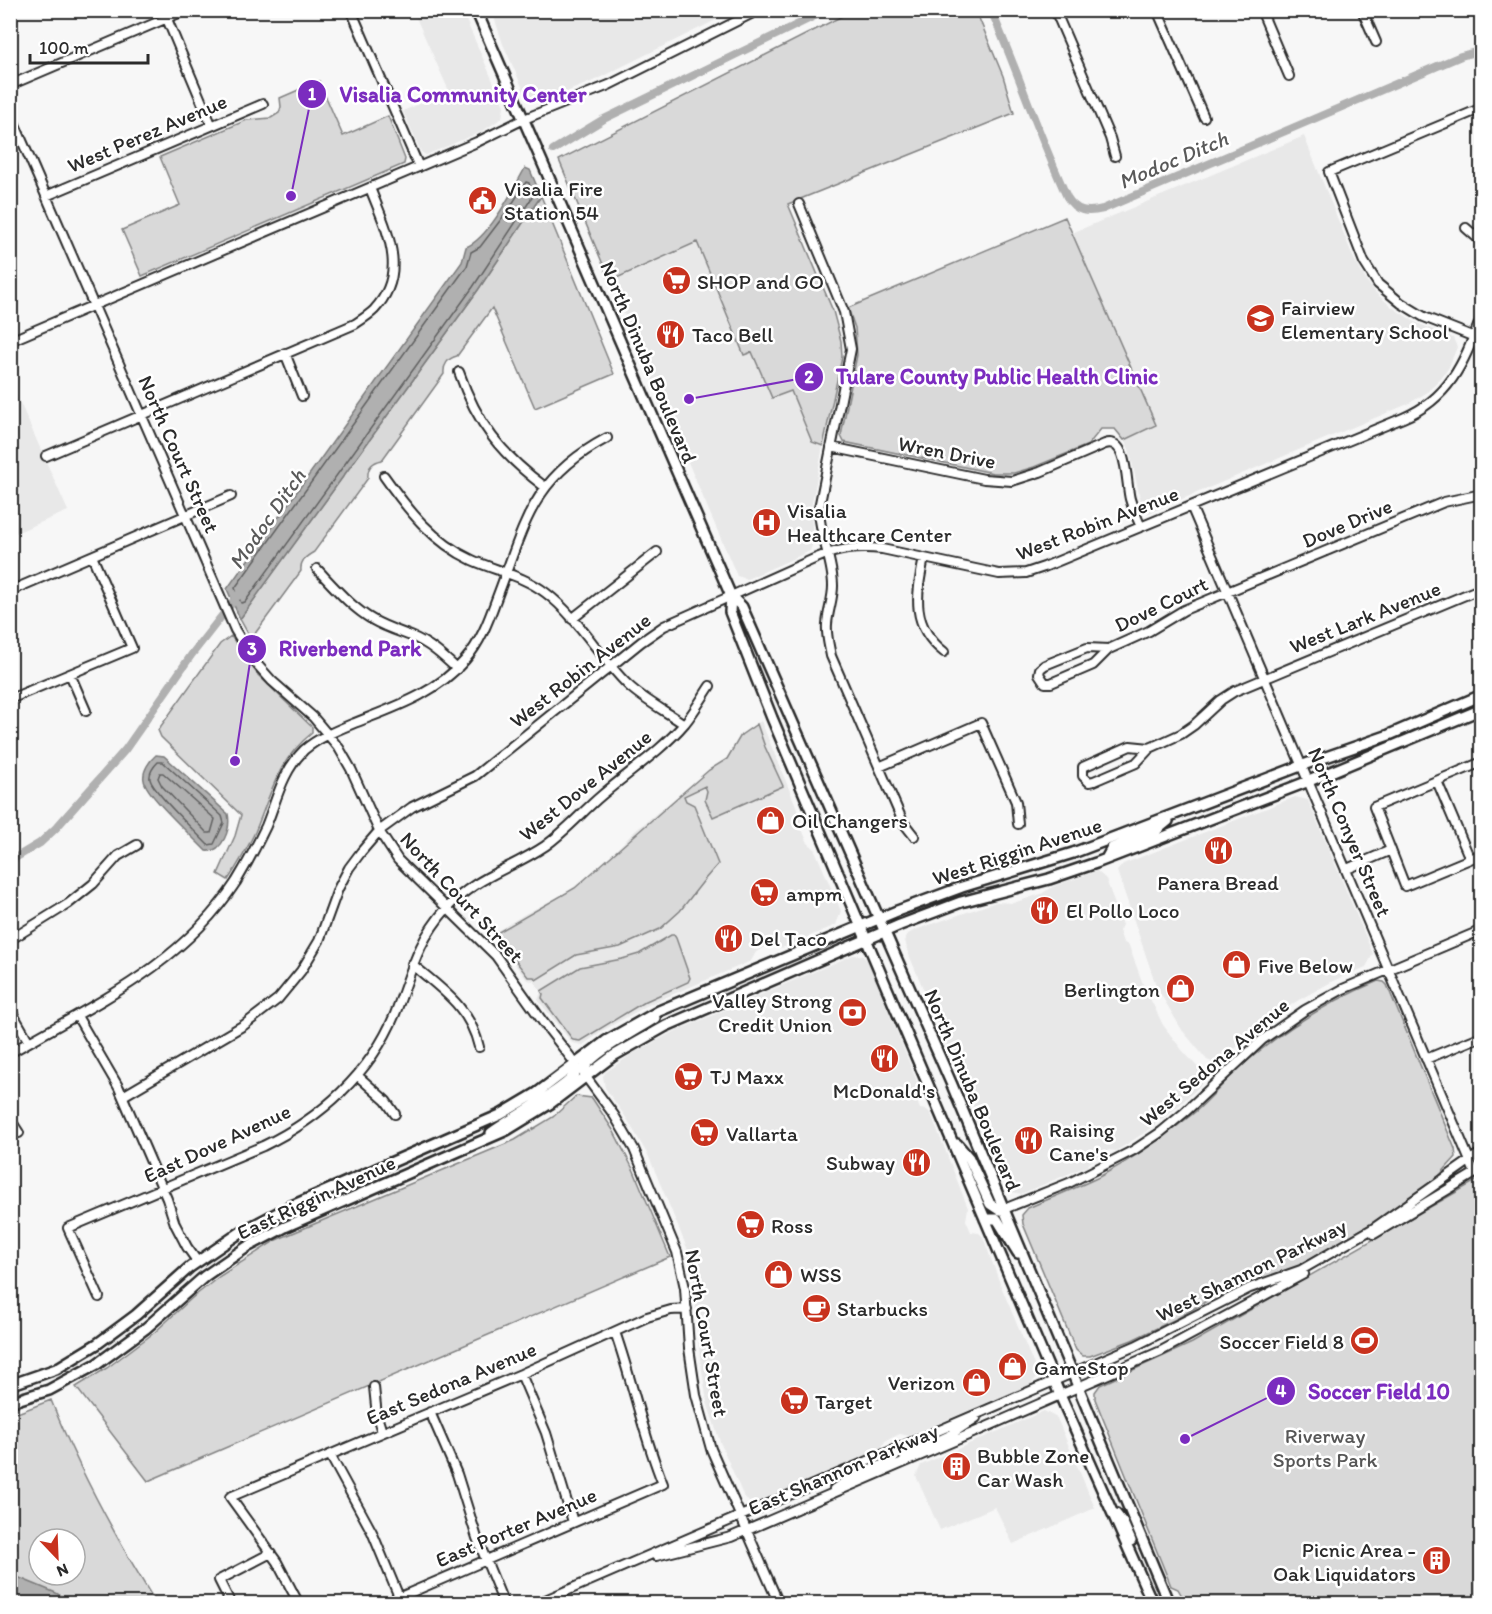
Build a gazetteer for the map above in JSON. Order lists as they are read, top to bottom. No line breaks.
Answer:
{"streets":{"main road":["North Dinuba Boulevard","West Riggin Avenue","East Riggin Avenue"],"street":["West Perez Avenue","Wren Drive","North Court Street","West Robin Avenue","Dove Drive","Dove Court","West Lark Avenue","West Dove Avenue","North Conyer Street","West Sedona Avenue","East Dove Avenue","West Shannon Parkway","East Sedona Avenue","East Shannon Parkway","East Porter Avenue"]},"crossings":[["West Perez Avenue","North Court Street"],["North Dinuba Boulevard","West Robin Avenue"],["North Dinuba Boulevard","West Riggin Avenue"],["North Dinuba Boulevard","West Sedona Avenue"],["North Dinuba Boulevard","West Shannon Parkway"],["North Dinuba Boulevard","East Shannon Parkway"],["Wren Drive","West Robin Avenue"],["North Court Street","West Robin Avenue"],["North Court Street","West Dove Avenue"],["North Court Street","West Riggin Avenue"],["North Court Street","East Dove Avenue"],["North Court Street","East Riggin Avenue"],["North Court Street","East Sedona Avenue"],["North Court Street","East Shannon Parkway"],["West Robin Avenue","North Conyer Street"],["Dove Drive","Dove Court"],["Dove Drive","North Conyer Street"],["Dove Court","North Conyer Street"],["West Lark Avenue","North Conyer Street"],["West Dove Avenue","East Dove Avenue"],["North Conyer Street","West Riggin Avenue"],["North Conyer Street","West Sedona Avenue"],["North Conyer Street","West Shannon Parkway"],["West Riggin Avenue","East Riggin Avenue"],["West Shannon Parkway","East Shannon Parkway"],["East Sedona Avenue","East Porter Avenue"]],"water":["Modoc Ditch"],"parks":["Riverway Sports Park"],"places":{"other":["Visalia Community Center","Tulare County Public Health Clinic","Riverbend Park","Soccer Field 10"],"public building":["Visalia Fire Station 54"],"supermarket":["SHOP and GO","ampm","TJ Maxx","Vallarta","Ross","Target"],"school or university":["Fairview Elementary School"],"restaurant":["Taco Bell","Panera Bread","El Pollo Loco","Del Taco","McDonald's","Raising Cane's","Subway"],"hospital":["Visalia Healthcare Center"],"shop":["Oil Changers","Five Below","Berlington","WSS","GameStop","Verizon"],"bank":["Valley Strong Credit Union"],"cafe":["Starbucks"],"sports":["Soccer Field 8"],"building":["Bubble Zone Car Wash","Picnic Area - Oak Liquidators"]},"scale_bar":"100 m","north":"bottom right"}
